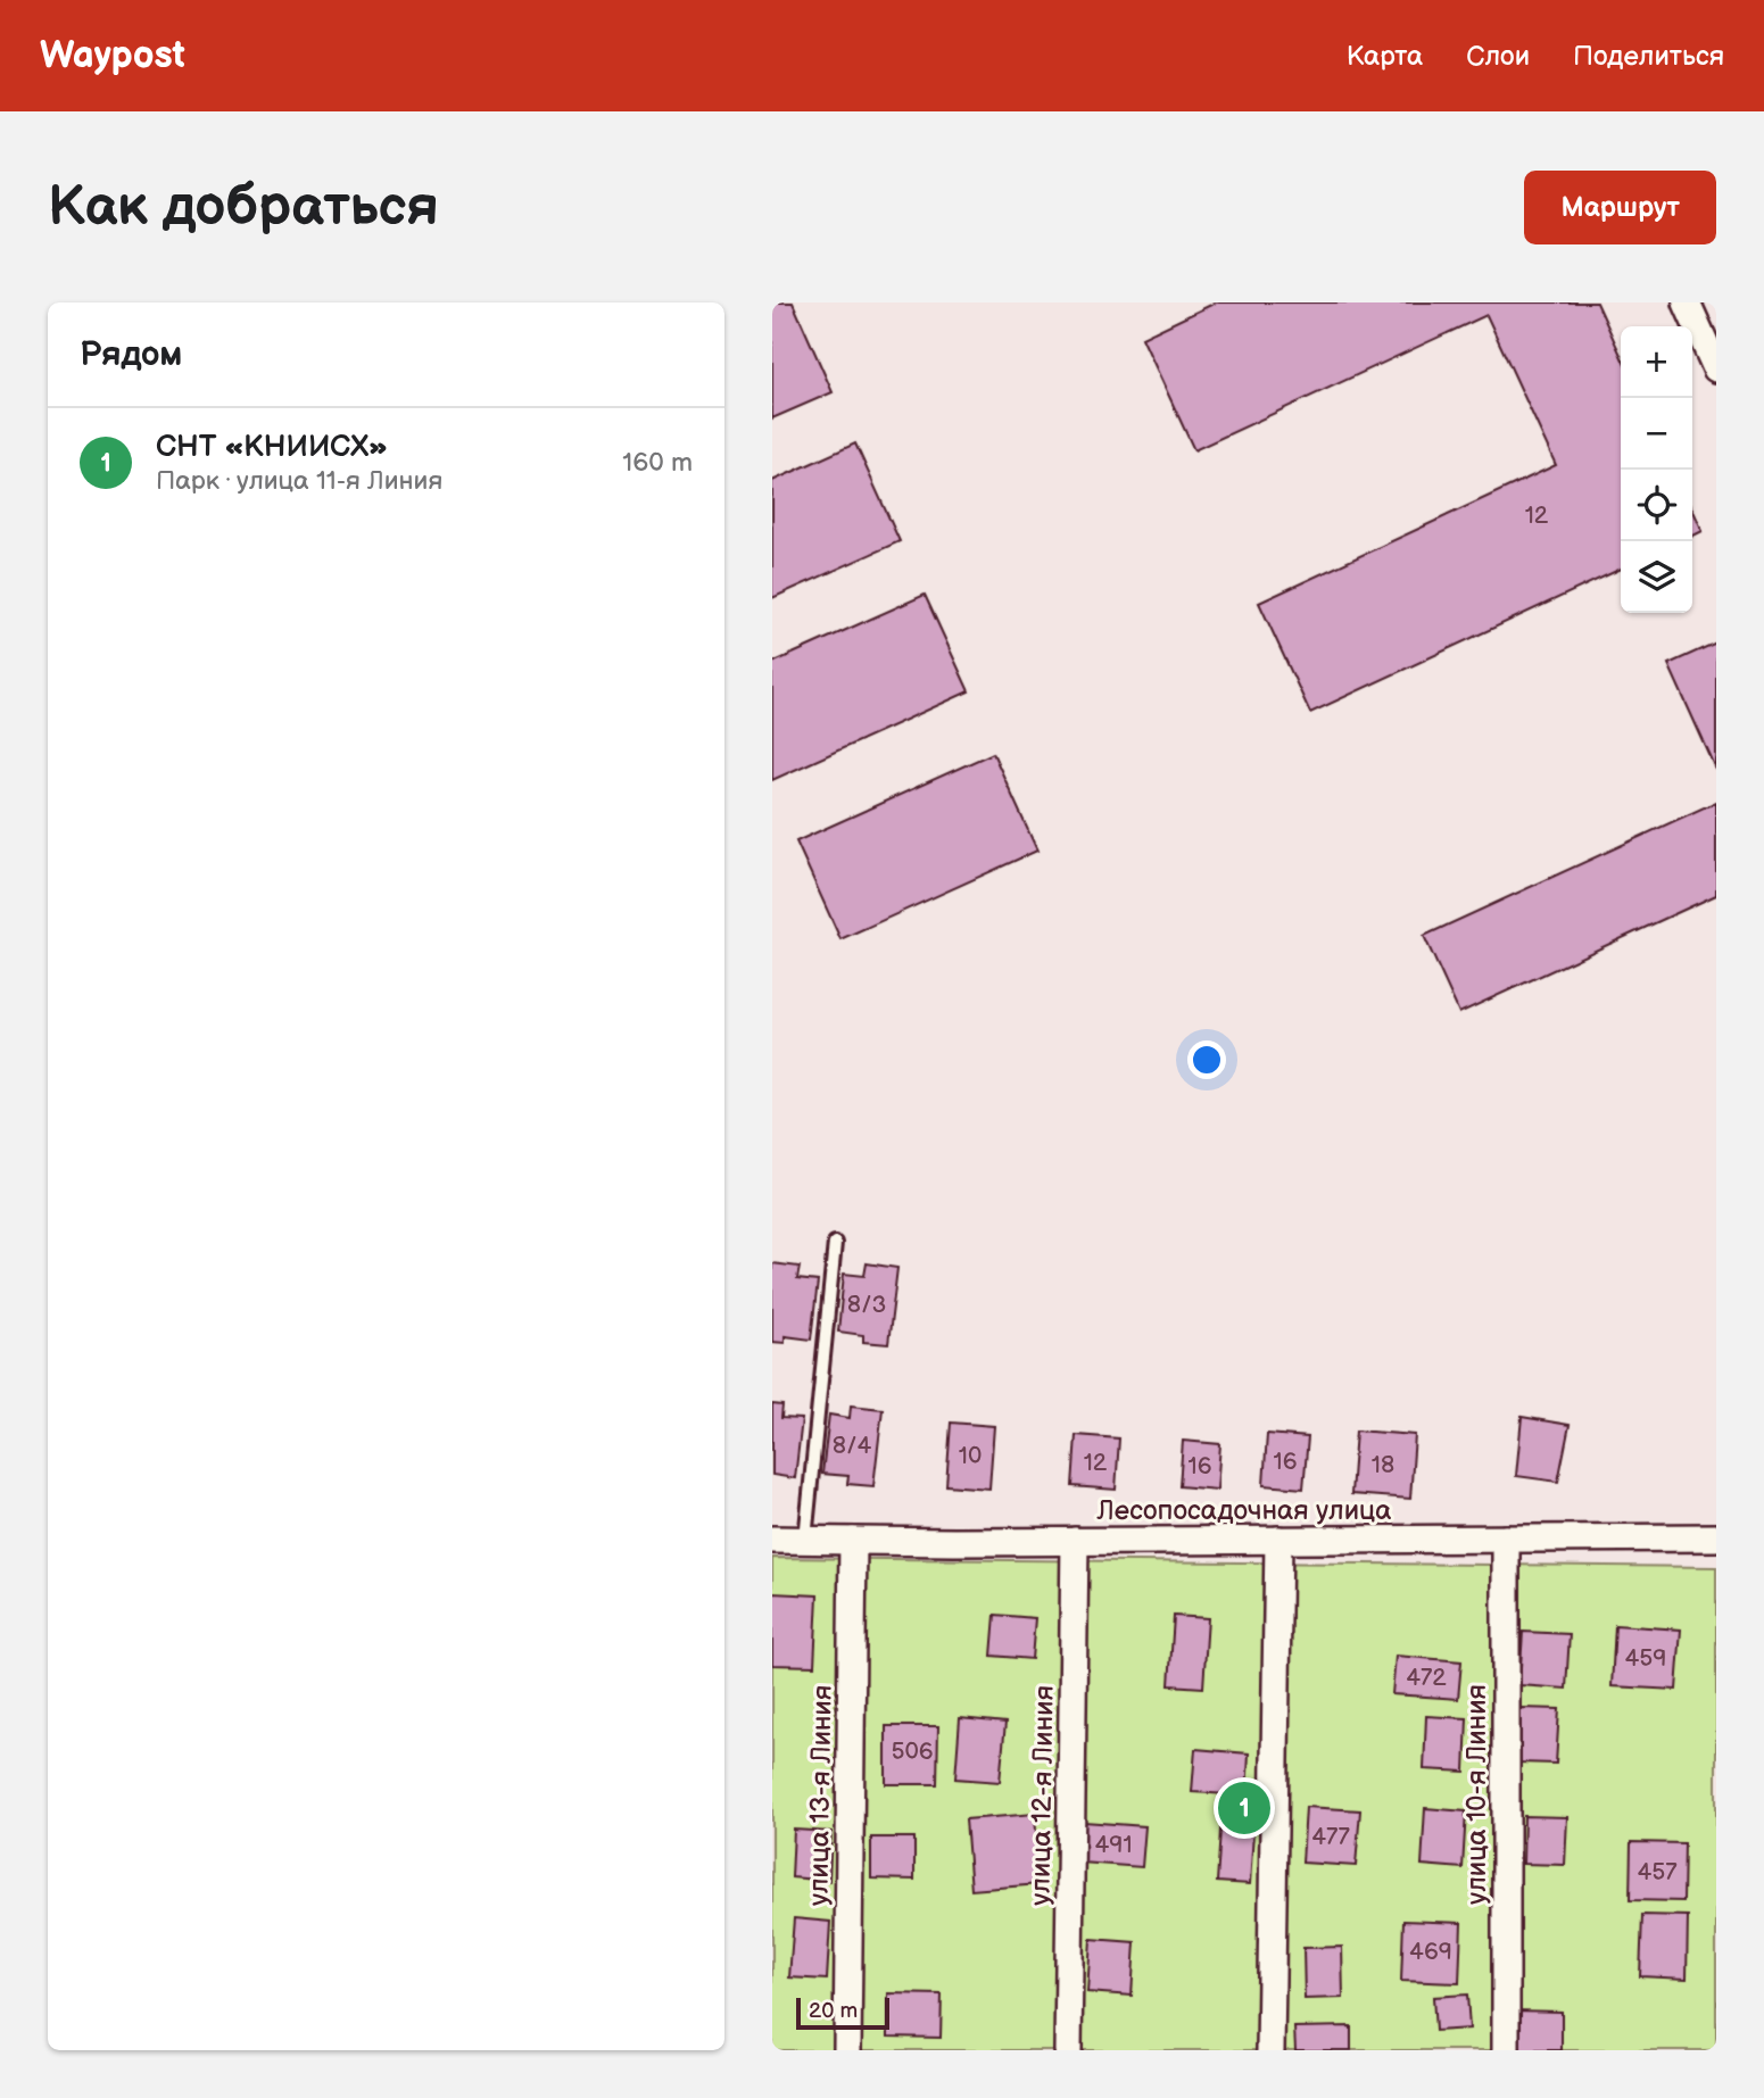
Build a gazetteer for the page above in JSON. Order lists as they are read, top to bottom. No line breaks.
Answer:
{"streets":{"street":["Лесопосадочная улица","улица 10-я Линия","улица 13-я Линия","улица 12-я Линия"]},"crossings":[["Лесопосадочная улица","улица 10-я Линия"],["Лесопосадочная улица","улица 13-я Линия"],["Лесопосадочная улица","улица 12-я Линия"]],"house_numbers":["12","8/3","8/4","10","16","12","18","16","459","472","506","477","491","457","469"],"scale_bar":"20 m","page":{"header":"Waypost","nav":["Карта","Слои","Поделиться"],"buttons":"Маршрут","title":"Как добраться","heading":"Рядом","map_buttons":["+","−"],"list":[{"mark":"1","name":"СНТ «КНИИСХ»","note":"Парк · улица 11-я Линия","value":"160 m"}],"pins":"1","scale":"20 m"}}
